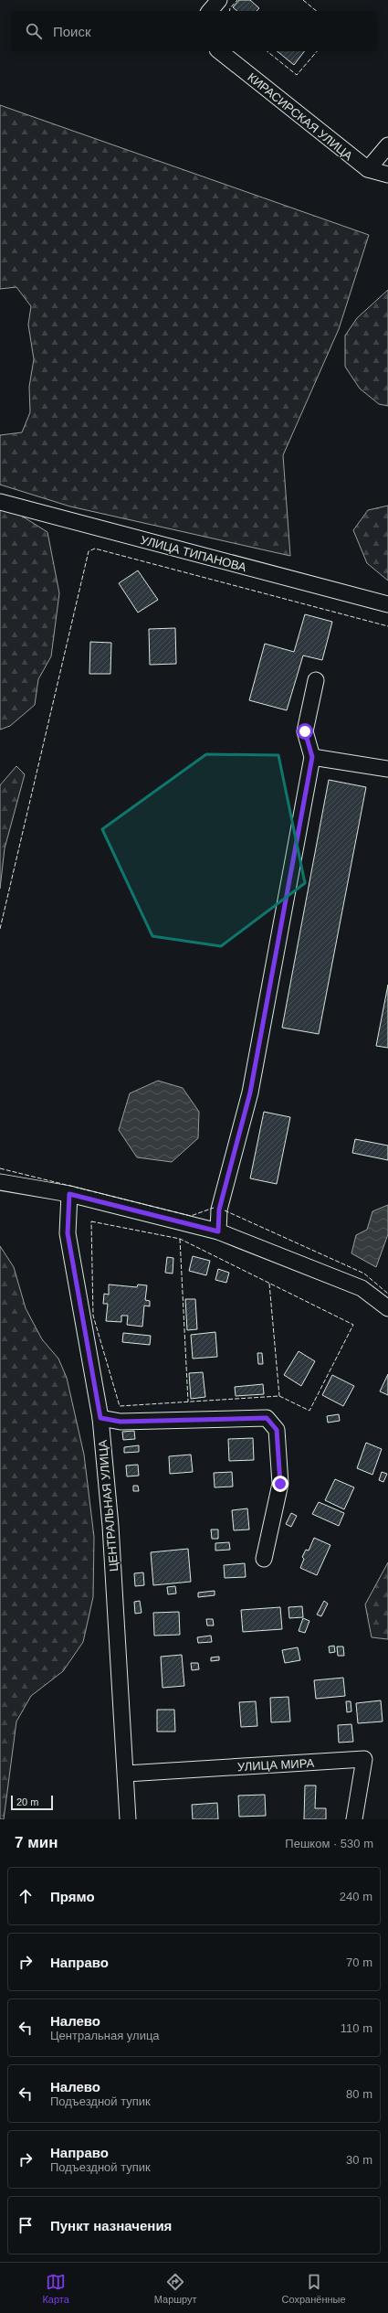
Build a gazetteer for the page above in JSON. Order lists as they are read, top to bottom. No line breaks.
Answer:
{"streets":{"street":["КИРАСИРСКАЯ УЛИЦА","УЛИЦА ТИПАНОВА","ЦЕНТРАЛЬНАЯ УЛИЦА","УЛИЦА МИРА"]},"crossings":[["ЦЕНТРАЛЬНАЯ УЛИЦА","УЛИЦА МИРА"]],"scale_bar":"20 m","page":{"search":"Поиск","scale":"20 m","heading":["7 мин","Пешком · 530 m"],"list":[["Прямо","240 m"],["Направо","70 m"],["Налево","Центральная улица","110 m"],["Налево","Подъездной тупик","80 m"],["Направо","Подъездной тупик","30 m"],"Пункт назначения"],"nav":["Карта","Маршрут","Сохранённые"]}}
